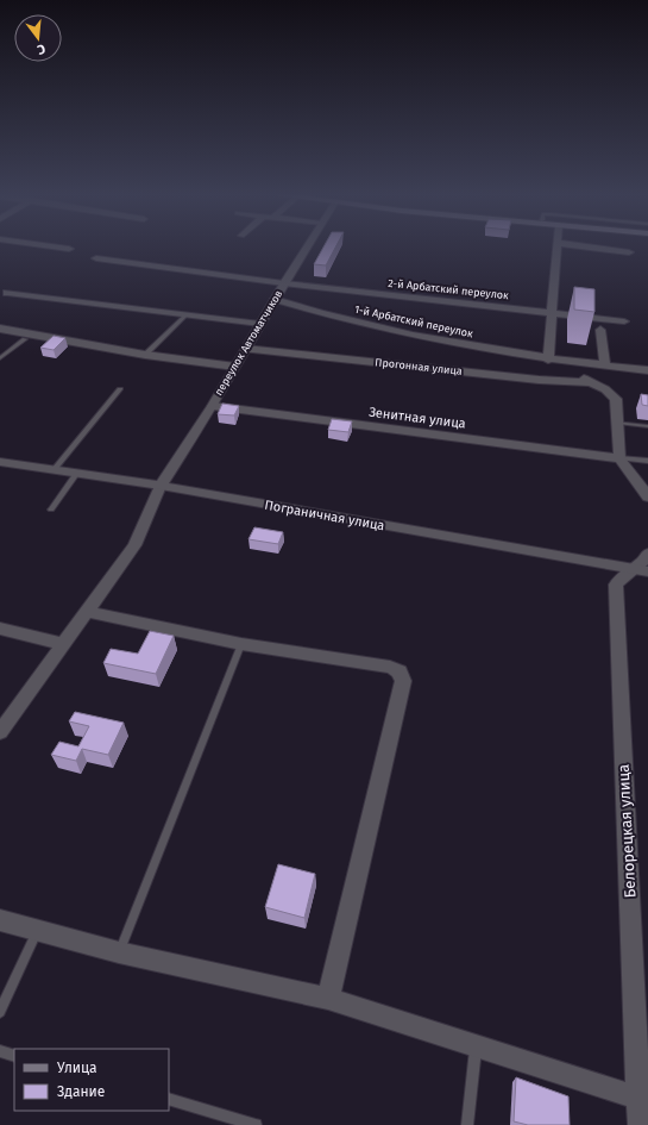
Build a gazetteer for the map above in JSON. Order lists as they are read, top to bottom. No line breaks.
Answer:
{"streets":{"street":["2-й Арбатский переулок","1-й Арбатский переулок","переулок Автоматчиков","Прогонная улица","Зенитная улица","Пограничная улица","Белорецкая улица"]},"crossings":[["2-й Арбатский переулок","переулок Автоматчиков"],["1-й Арбатский переулок","переулок Автоматчиков"],["переулок Автоматчиков","Прогонная улица"],["переулок Автоматчиков","Зенитная улица"],["переулок Автоматчиков","Пограничная улица"],["Пограничная улица","Белорецкая улица"]],"legend":["Улица","Здание"],"north":"bottom"}
